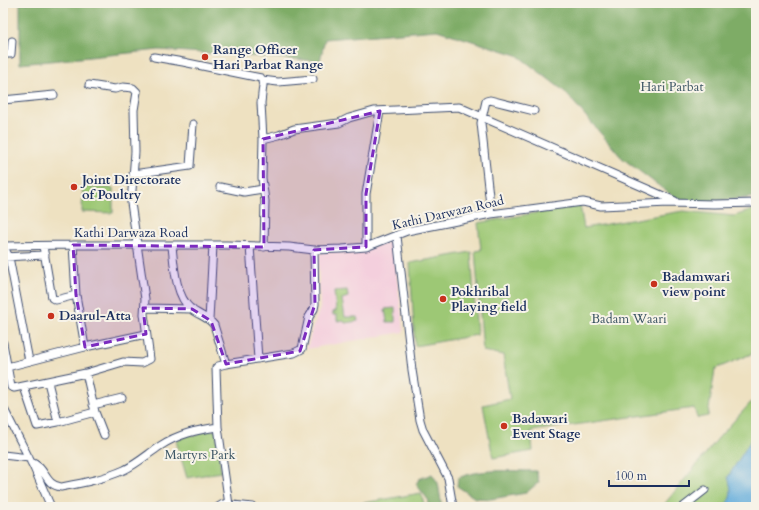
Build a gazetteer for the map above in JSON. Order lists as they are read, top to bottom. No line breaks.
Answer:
{"streets":{"street":["Kathi Darwaza Road"]},"parks":["Hari Parbat","Badam Waari","Martyrs Park"],"places":["Range Officer Hari Parbat Range","Joint Directorate of Poultry","Badamwari view point","Pokhribal Playing field","Daarul-Atta","Badawari Event Stage"],"scale_bar":"100 m"}
